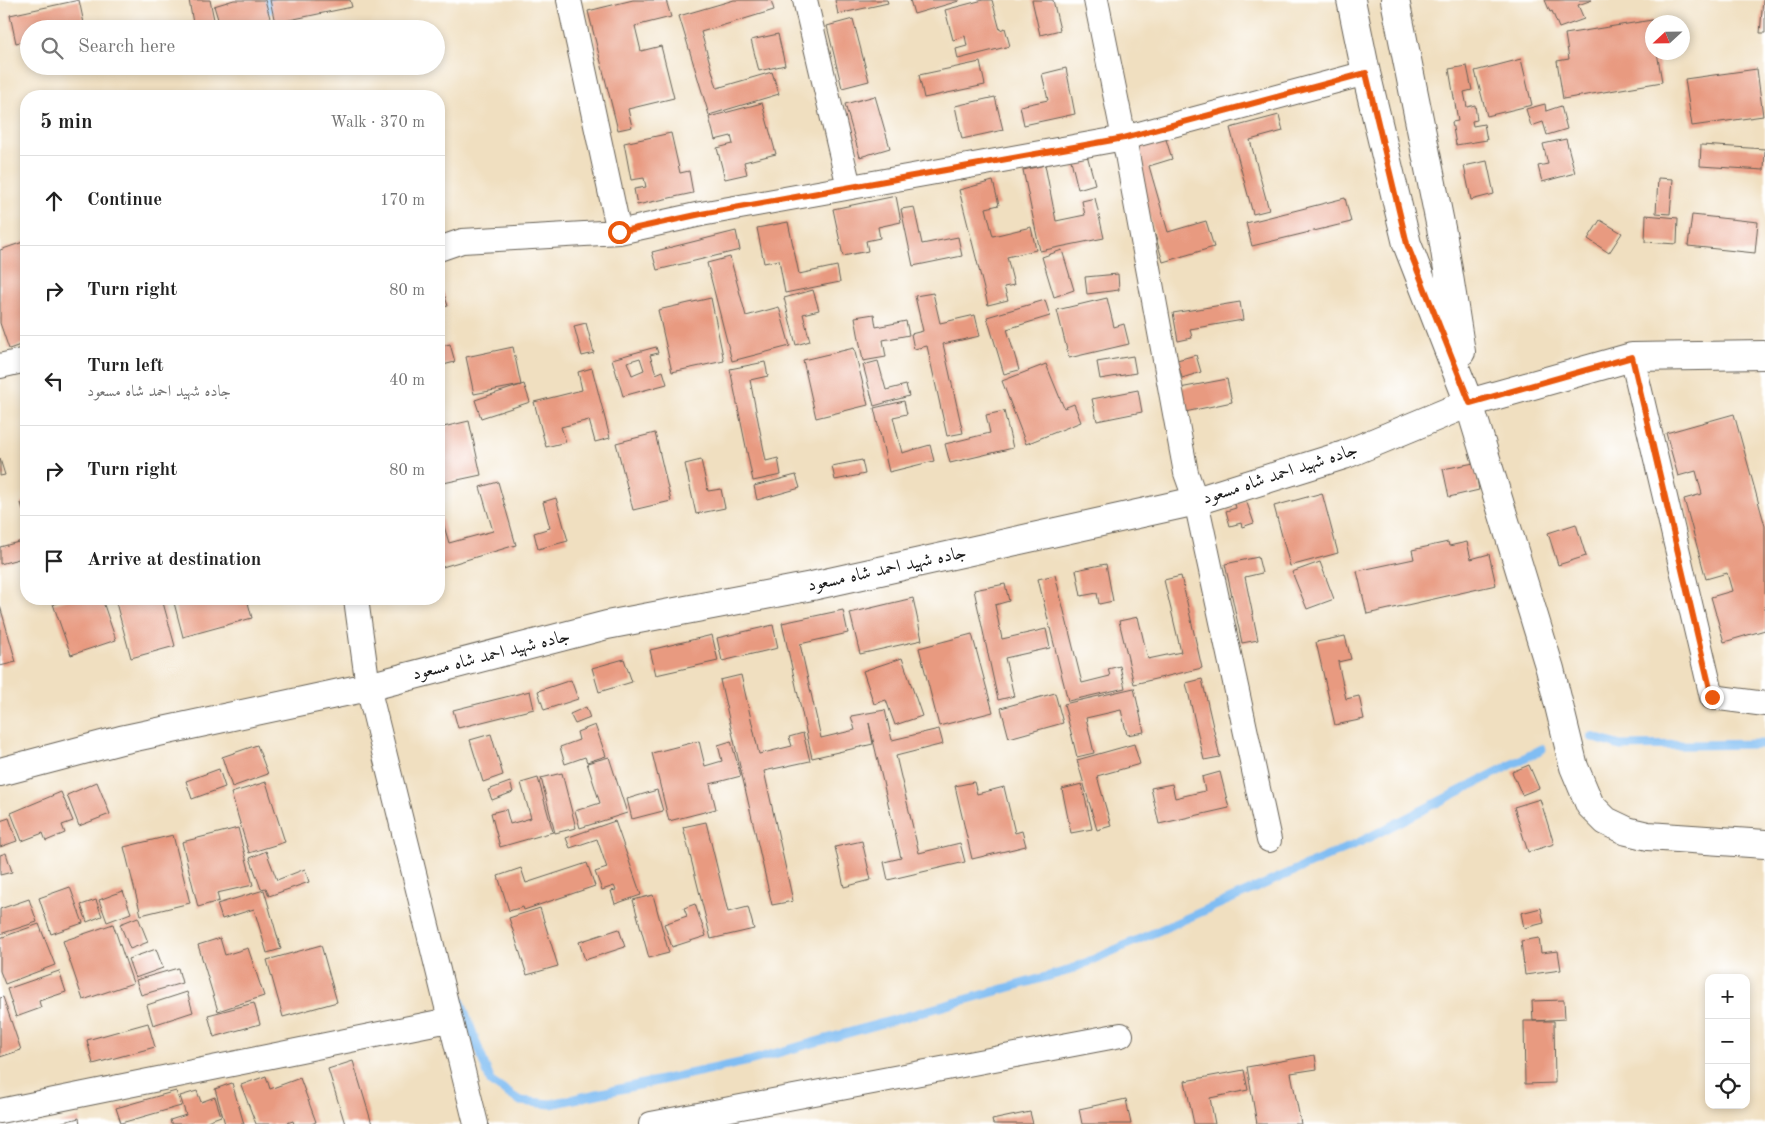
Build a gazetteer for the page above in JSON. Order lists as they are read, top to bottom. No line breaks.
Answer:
{"streets":{"main road":["جاده شهيد احمد شاه مسعود"]},"north":"left","page":{"search":"Search here","heading":["5 min","Walk · 370 m"],"list":[["Continue","170 m"],["Turn right","80 m"],["Turn left","جاده شهيد احمد شاه مسعود","40 m"],["Turn right","80 m"],"Arrive at destination"],"map_buttons":["+","−"]}}
